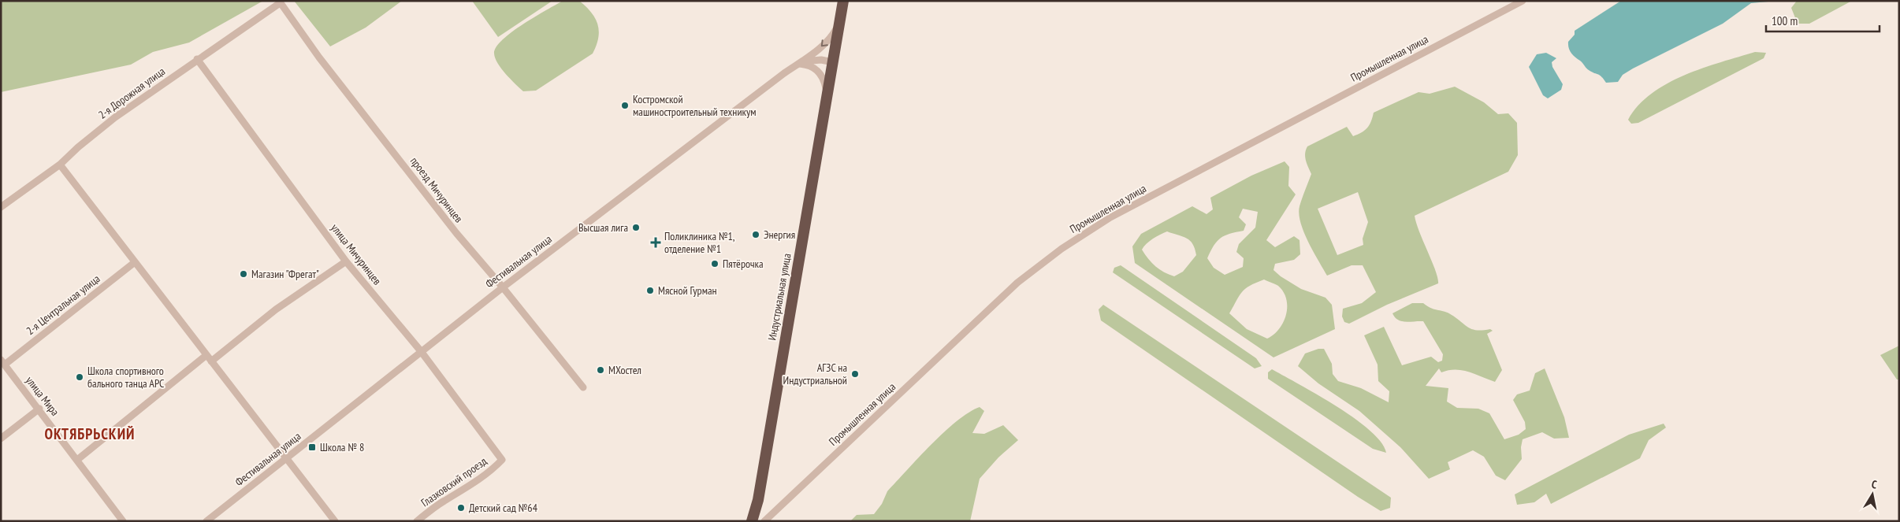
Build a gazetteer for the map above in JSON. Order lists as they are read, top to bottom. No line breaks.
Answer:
{"streets":{"highway":["Индустриальная улица"],"street":["Промышленная улица","2-я Дорожная улица","проезд Мичуринцев","улица Мичуринцев","Фестивальная улица","2-я Центральная улица","улица Мира","Глазковский проезд"]},"crossings":[["2-я Дорожная улица","проезд Мичуринцев"],["2-я Дорожная улица","улица Мичуринцев"],["проезд Мичуринцев","Фестивальная улица"],["улица Мичуринцев","Фестивальная улица"],["улица Мичуринцев","Глазковский проезд"],["Фестивальная улица","Индустриальная улица"],["2-я Центральная улица","улица Мира"]],"districts":["ОКТЯБРЬСКИЙ"],"places":{"other":["Костромской машиностроительный техникум","Высшая лига","Энергия","Пятёрочка","Магазин \"Фрегат\"","Мясной Гурман","МХостел","АГЗС на Индустриальной","Школа спортивного бального танца АРС","Детский сад №64"],"health":["Поликлиника №1, отделение №1"],"transit":["Школа № 8"]},"scale_bar":"100 m","north":"top"}
